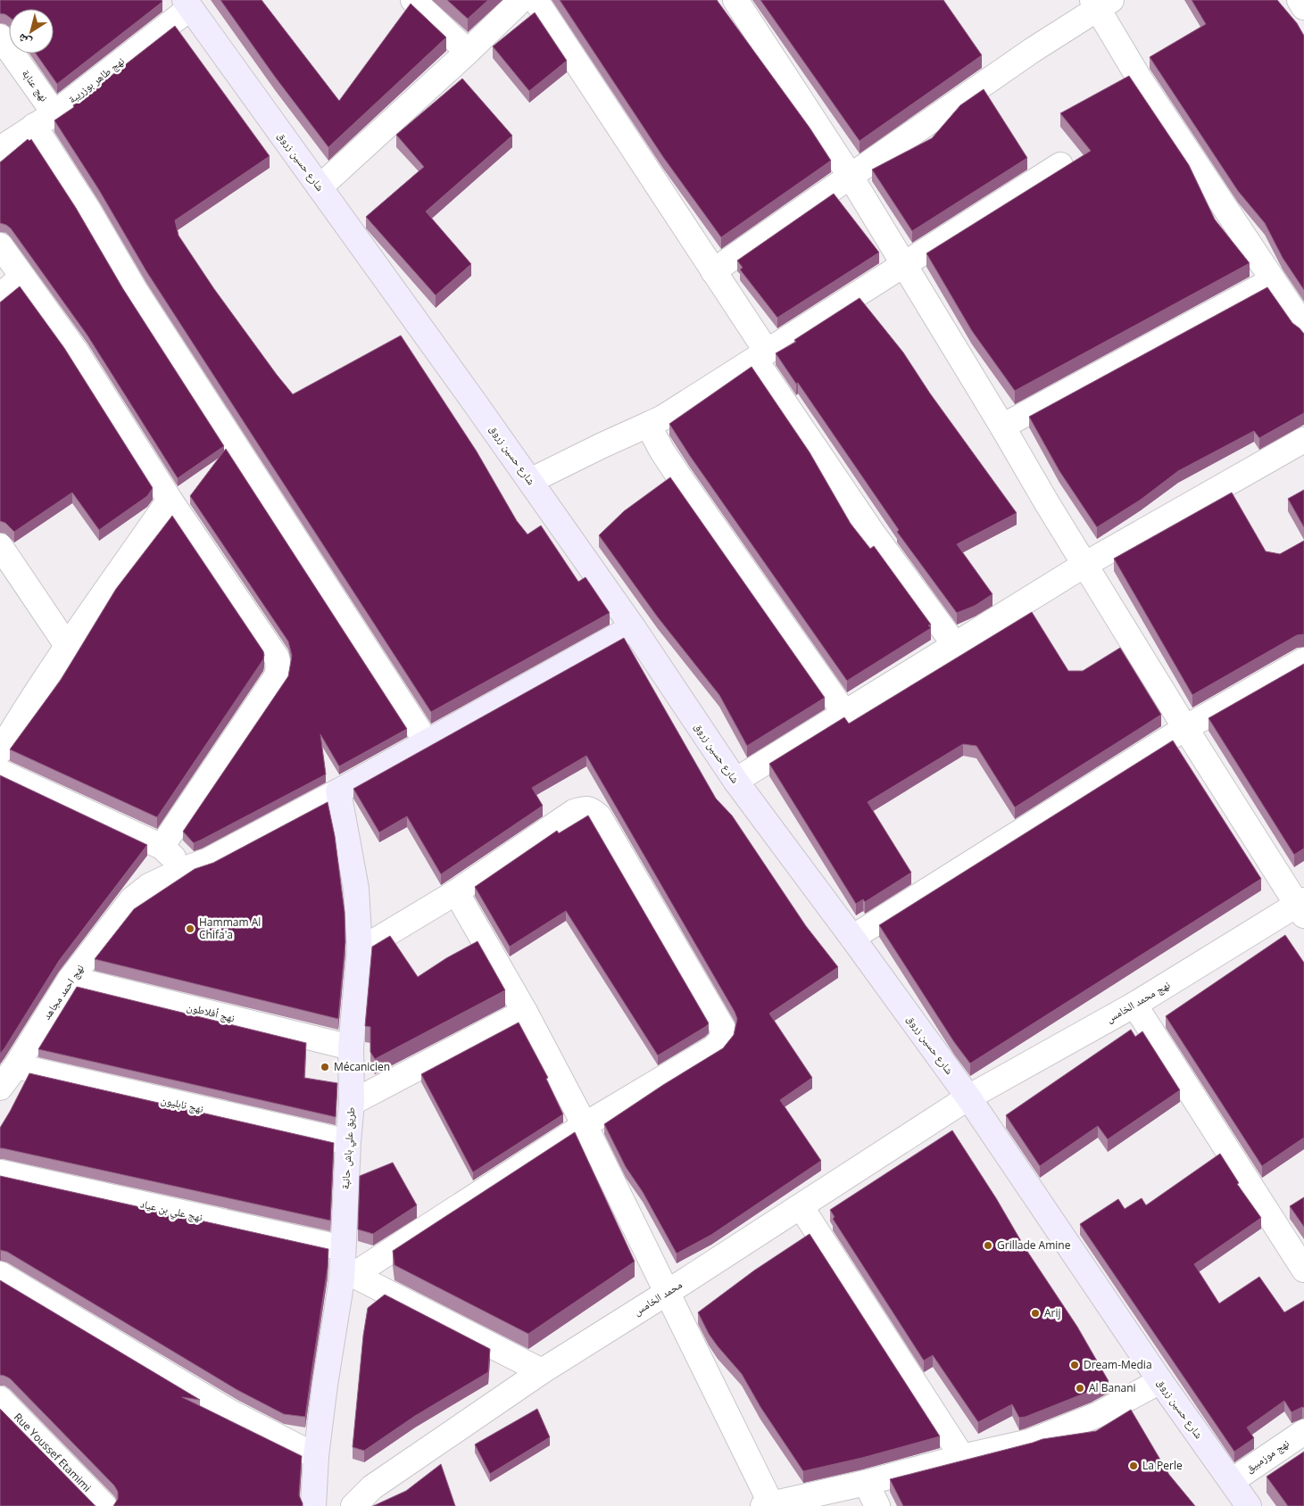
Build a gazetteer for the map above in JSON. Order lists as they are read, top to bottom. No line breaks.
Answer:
{"streets":{"street":["نهج طاهر بوزريبة","نهج عنابة","شارع حسين زروق","نهج احمد مجاهد","نهج محمد الخامس","نهج أفلاطون","نهج نابليون","طريق علي باش حانبة","نهج علي بن عياد","محمد الخامس","Rue Youssef Etamimi","نهج موزمبيق"]},"crossings":[["نهج طاهر بوزريبة","نهج عنابة"],["نهج طاهر بوزريبة","شارع حسين زروق"],["شارع حسين زروق","نهج محمد الخامس"],["شارع حسين زروق","محمد الخامس"],["شارع حسين زروق","نهج موزمبيق"],["نهج احمد مجاهد","نهج أفلاطون"],["نهج احمد مجاهد","نهج نابليون"],["نهج احمد مجاهد","طريق علي باش حانبة"],["نهج محمد الخامس","محمد الخامس"],["نهج أفلاطون","طريق علي باش حانبة"],["نهج نابليون","طريق علي باش حانبة"],["طريق علي باش حانبة","نهج علي بن عياد"]],"places":["Hammam Al Chifa'a","Mécanicien","Grillade Amine","Arij","Dream-Media","Al Banani","La Perle"],"north":"bottom left"}
